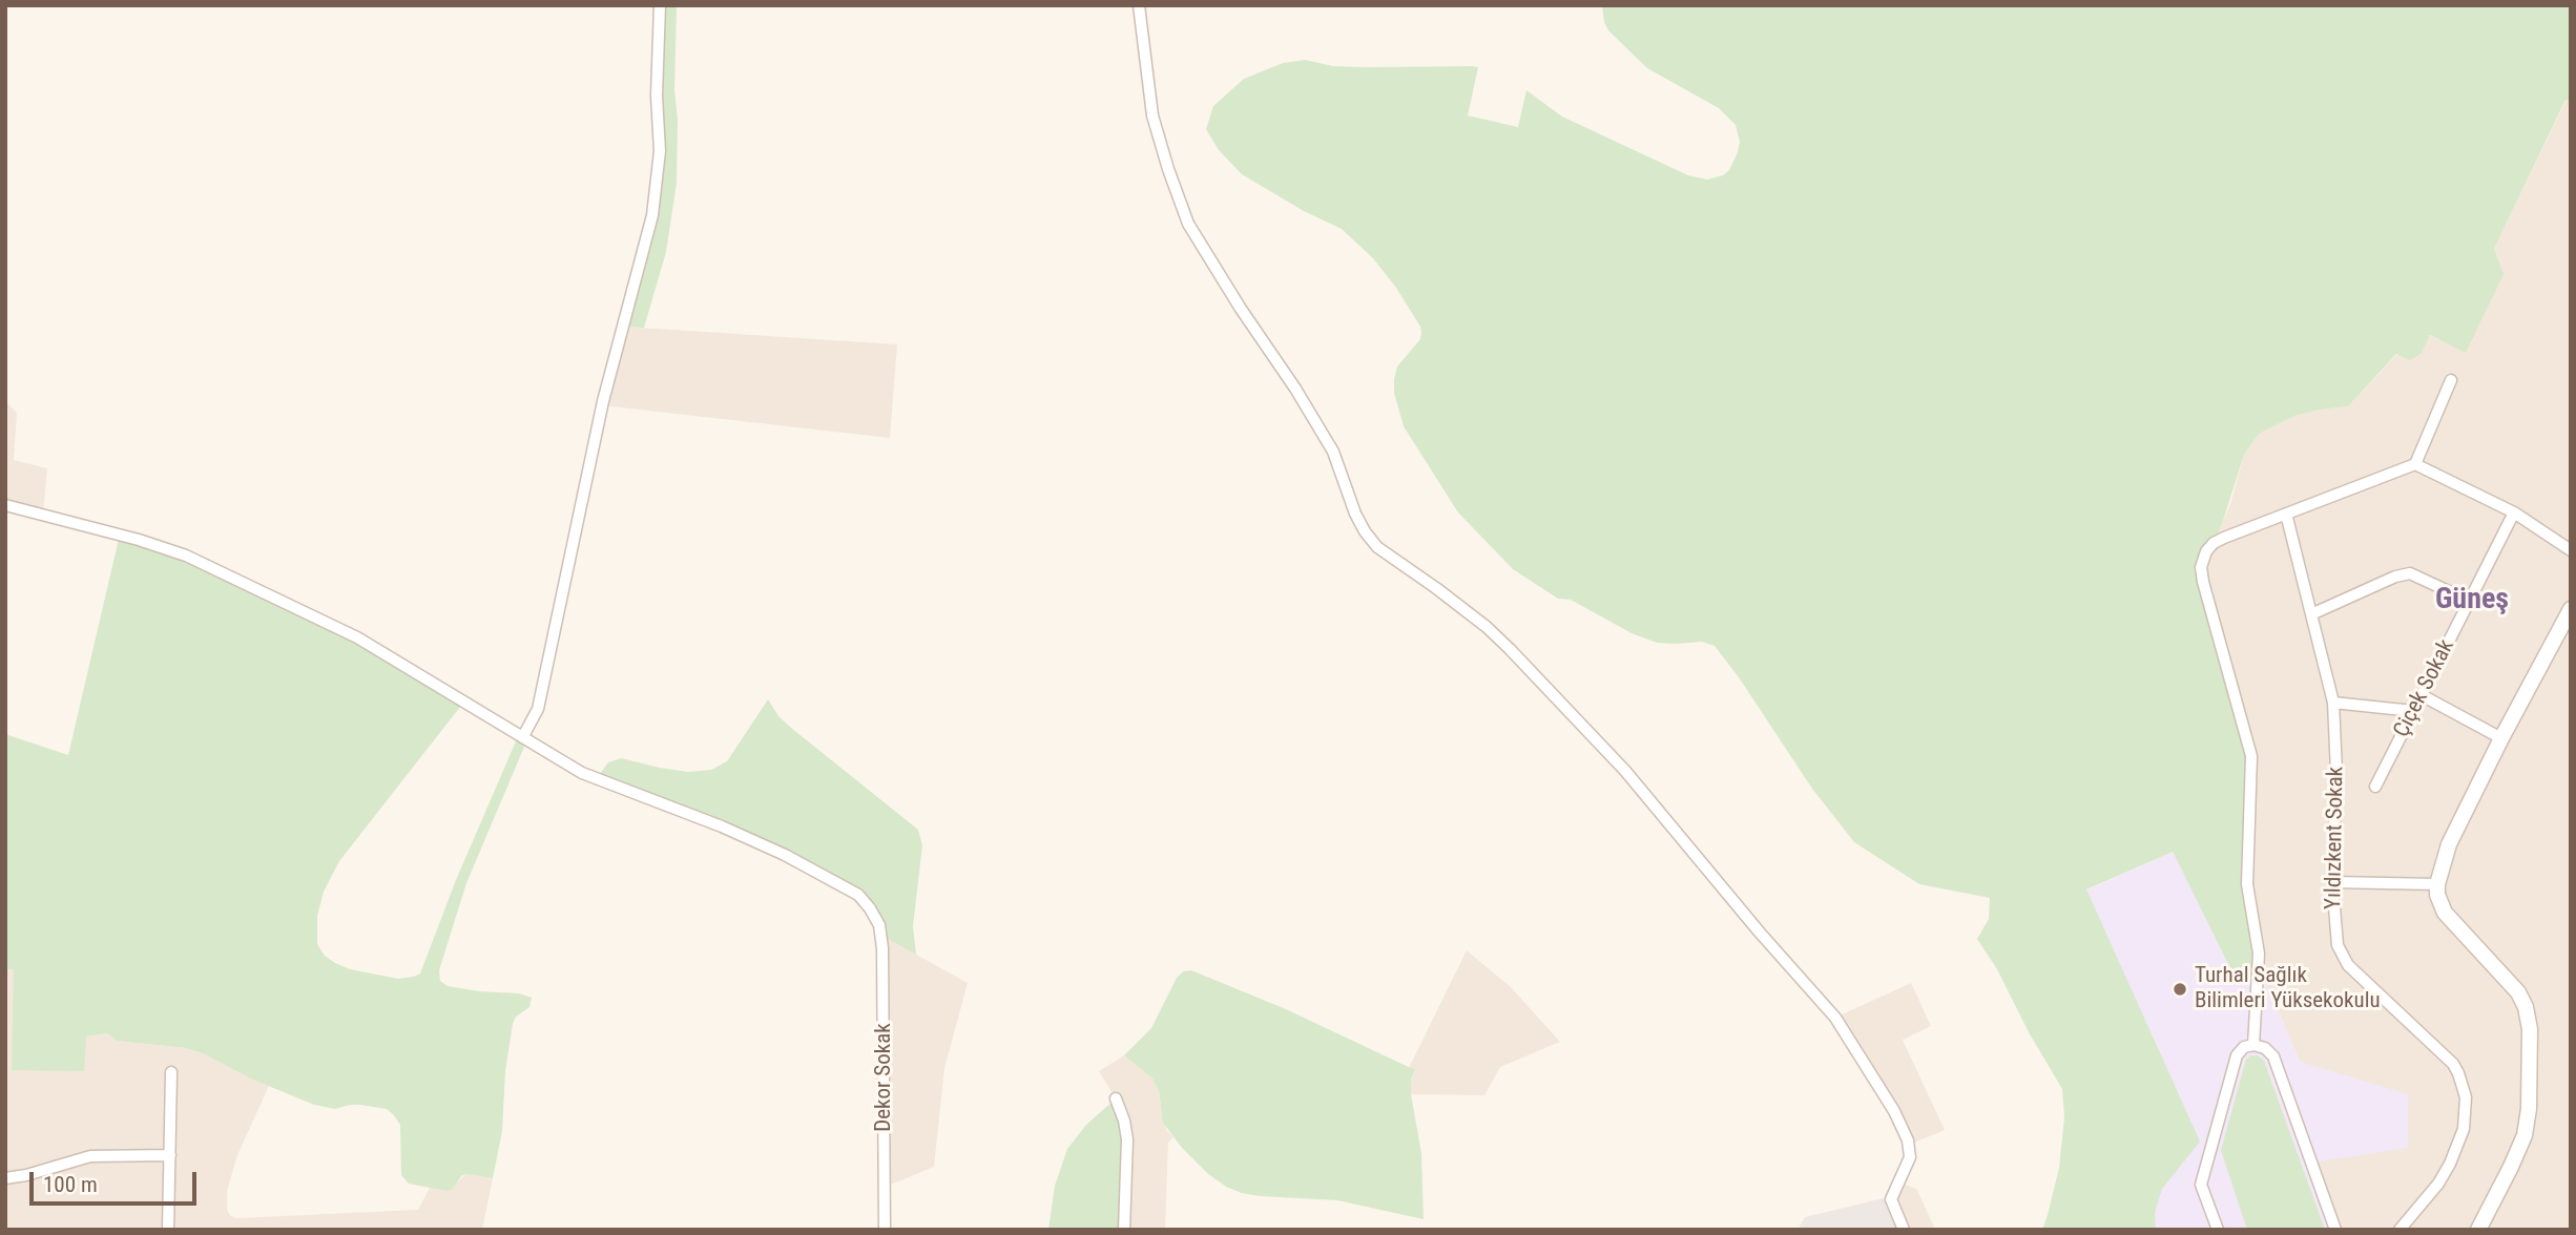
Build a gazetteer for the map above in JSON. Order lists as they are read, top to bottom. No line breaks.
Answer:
{"streets":{"street":["Çiçek Sokak","Yıldızkent Sokak","Dekor Sokak"]},"districts":["Güneş"],"places":["Turhal Sağlık Bilimleri Yüksekokulu"],"scale_bar":"100 m"}
